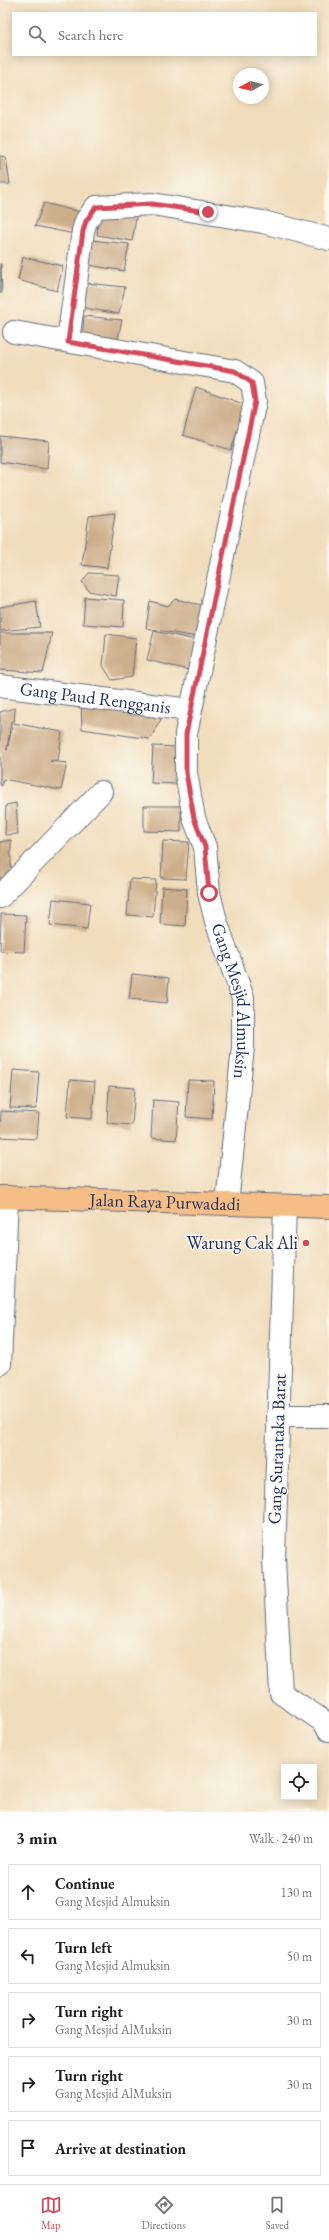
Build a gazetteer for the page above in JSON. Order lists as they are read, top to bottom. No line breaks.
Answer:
{"streets":{"main road":["Jalan Raya Purwadadi"],"street":["Gang Paud Rengganis","Gang Mesjid Almuksin","Gang Surantaka Barat"]},"crossings":[["Gang Paud Rengganis","Gang Mesjid Almuksin"],["Gang Mesjid Almuksin","Jalan Raya Purwadadi"],["Jalan Raya Purwadadi","Gang Surantaka Barat"]],"places":["Warung Cak Ali"],"north":"left","page":{"search":"Search here","heading":["3 min","Walk · 240 m"],"list":[["Continue","Gang Mesjid Almuksin","130 m"],["Turn left","Gang Mesjid Almuksin","50 m"],["Turn right","Gang Mesjid AlMuksin","30 m"],["Turn right","Gang Mesjid AlMuksin","30 m"],"Arrive at destination"],"nav":["Map","Directions","Saved"]}}
